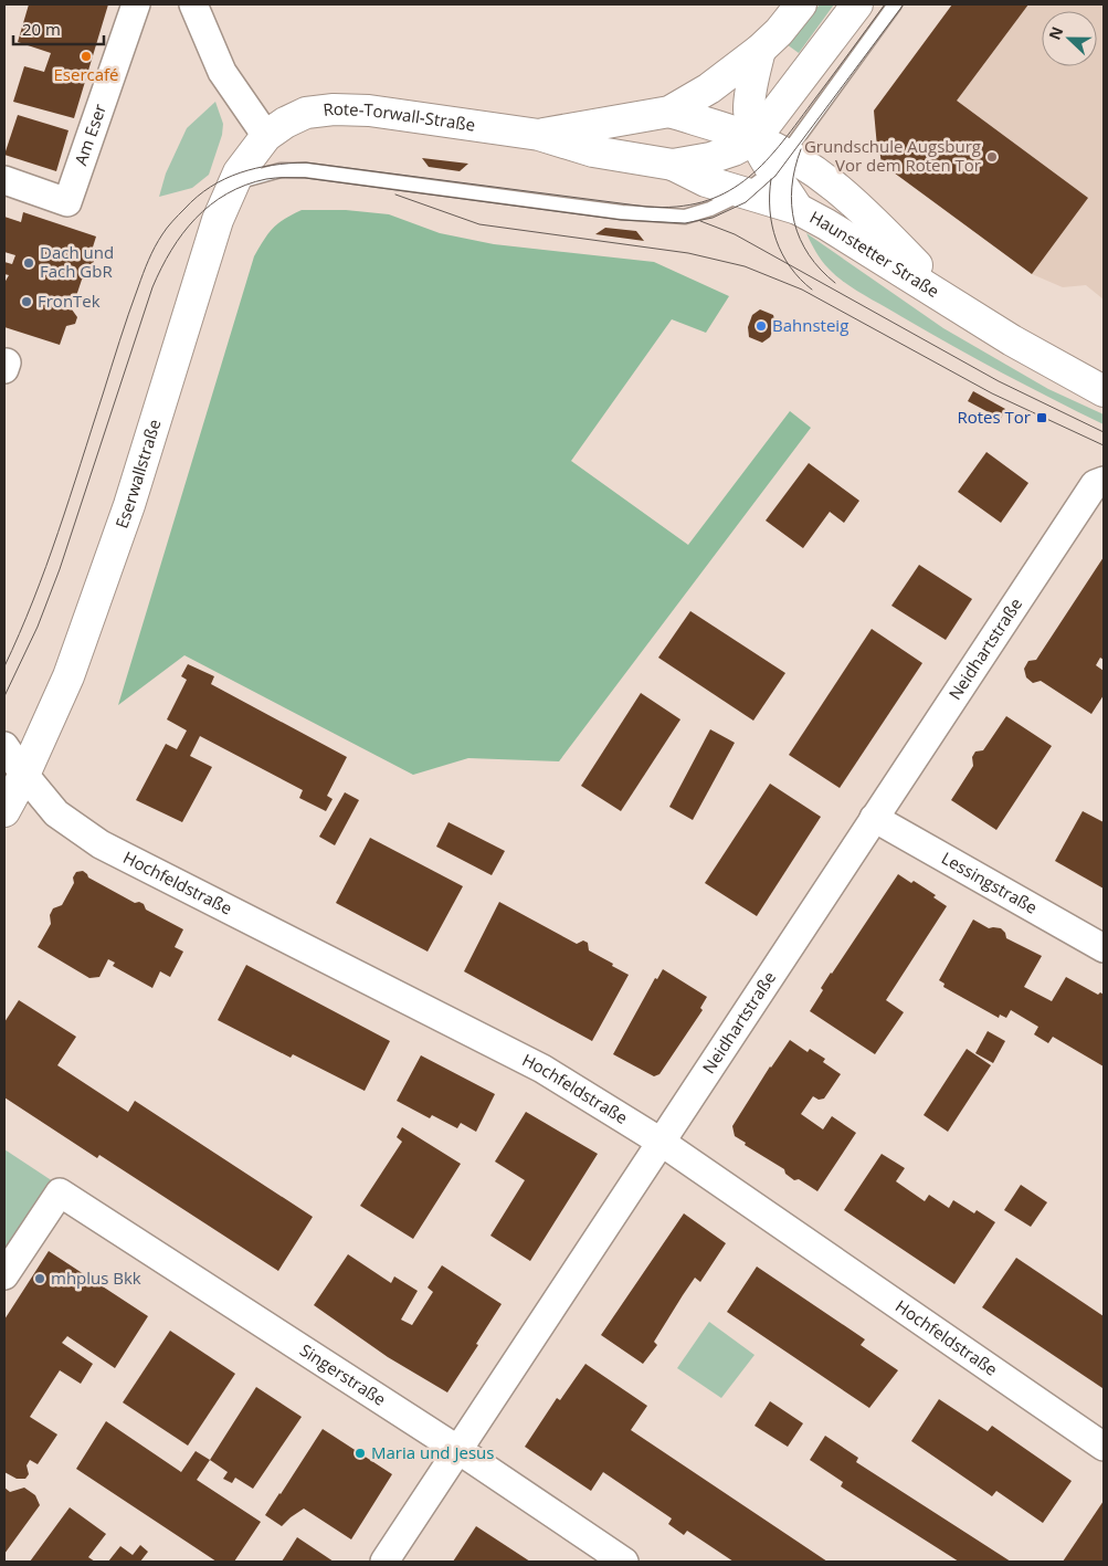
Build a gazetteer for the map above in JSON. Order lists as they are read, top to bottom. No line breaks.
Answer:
{"streets":{"main road":["Rote-Torwall-Straße","Haunstetter Straße","Eserwallstraße"],"street":["Am Eser","Neidhartstraße","Lessingstraße","Hochfeldstraße","Singerstraße"]},"crossings":[["Rote-Torwall-Straße","Haunstetter Straße"],["Rote-Torwall-Straße","Eserwallstraße"],["Eserwallstraße","Hochfeldstraße"],["Neidhartstraße","Lessingstraße"],["Neidhartstraße","Hochfeldstraße"],["Neidhartstraße","Singerstraße"]],"places":{"other":["Esercafé","Grundschule Augsburg Vor dem Roten Tor","Dach und Fach GbR","FronTek","Bahnsteig","mhplus Bkk","Maria und Jesus"],"transit":["Rotes Tor"]},"scale_bar":"20 m","north":"left"}
